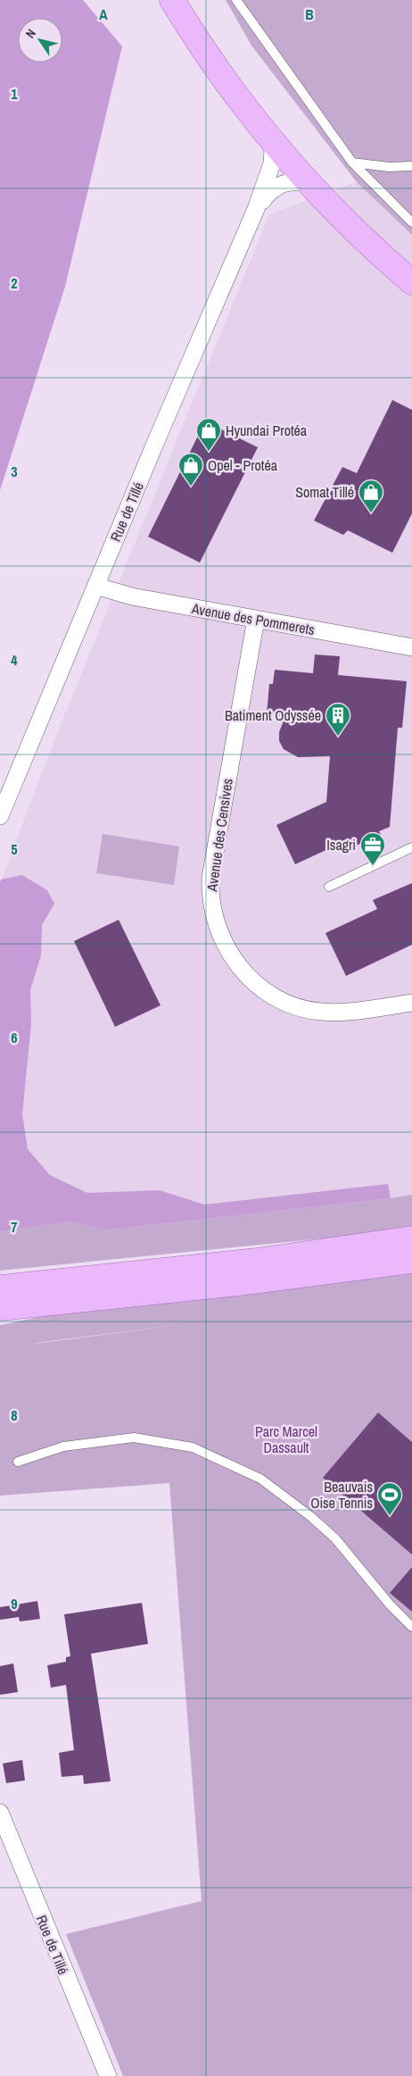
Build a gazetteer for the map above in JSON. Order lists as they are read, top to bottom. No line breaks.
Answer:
{"streets":{"street":["Rue de Tillé","Avenue des Pommerets","Avenue des Censives"]},"crossings":[["Rue de Tillé","Avenue des Pommerets"],["Avenue des Pommerets","Avenue des Censives"]],"parks":["Parc Marcel Dassault"],"places":{"shop":["Hyundai Protéa","Opel - Protéa","Somat Tillé"],"building":["Batiment Odyssée"],"office":["Isagri"],"sports":["Beauvais Oise Tennis"]},"north":"top left","grid":{"columns":["A","B"],"rows":["1","2","3","4","5","6","7","8","9"]}}
